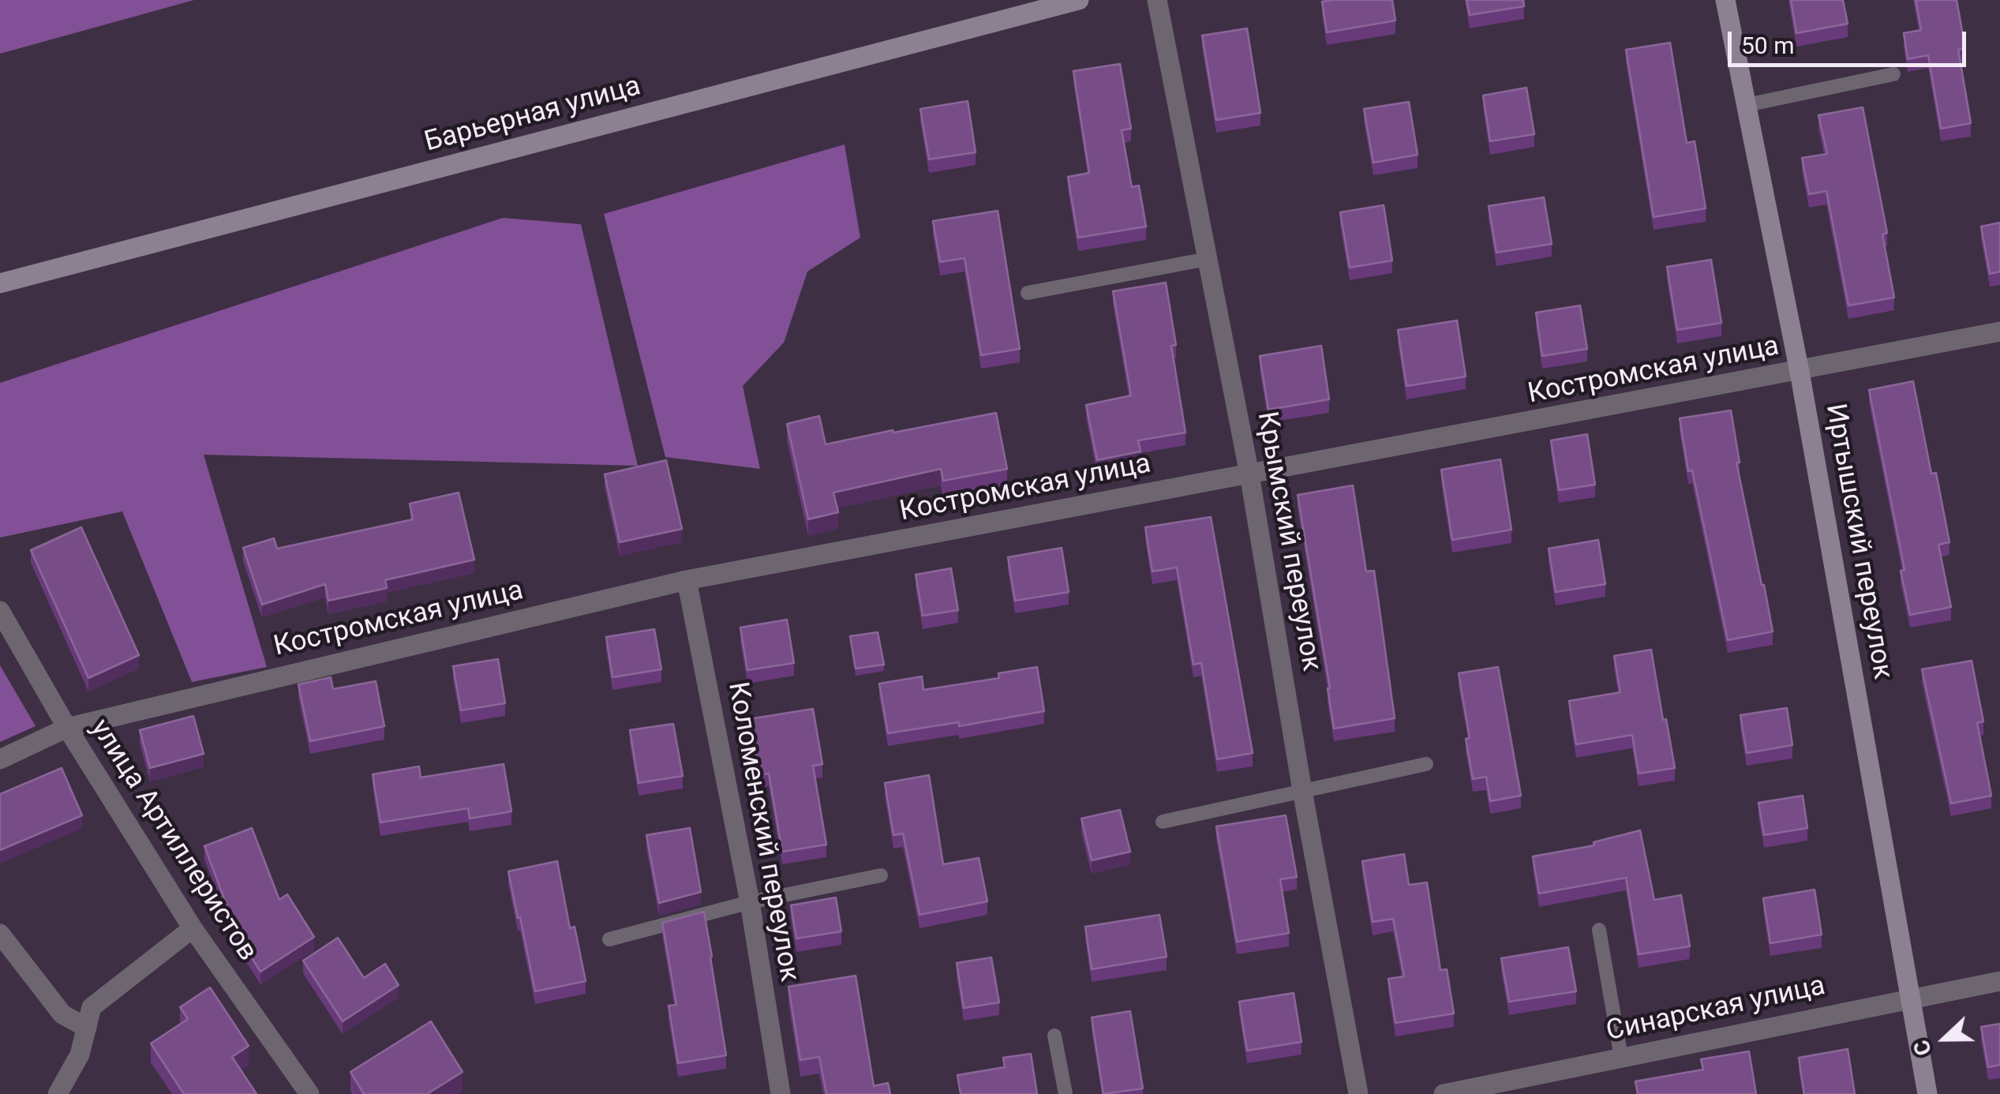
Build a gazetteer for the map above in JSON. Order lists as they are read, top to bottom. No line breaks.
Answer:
{"streets":{"street":["Барьерная улица","Костромская улица","Крымский переулок","Иртышский переулок","Коломенский переулок","улица Артиллеристов","Синарская улица"]},"crossings":[["Костромская улица","Крымский переулок"],["Костромская улица","Иртышский переулок"],["Костромская улица","Коломенский переулок"],["Костромская улица","улица Артиллеристов"],["Иртышский переулок","Синарская улица"]],"scale_bar":"50 m","north":"left"}
